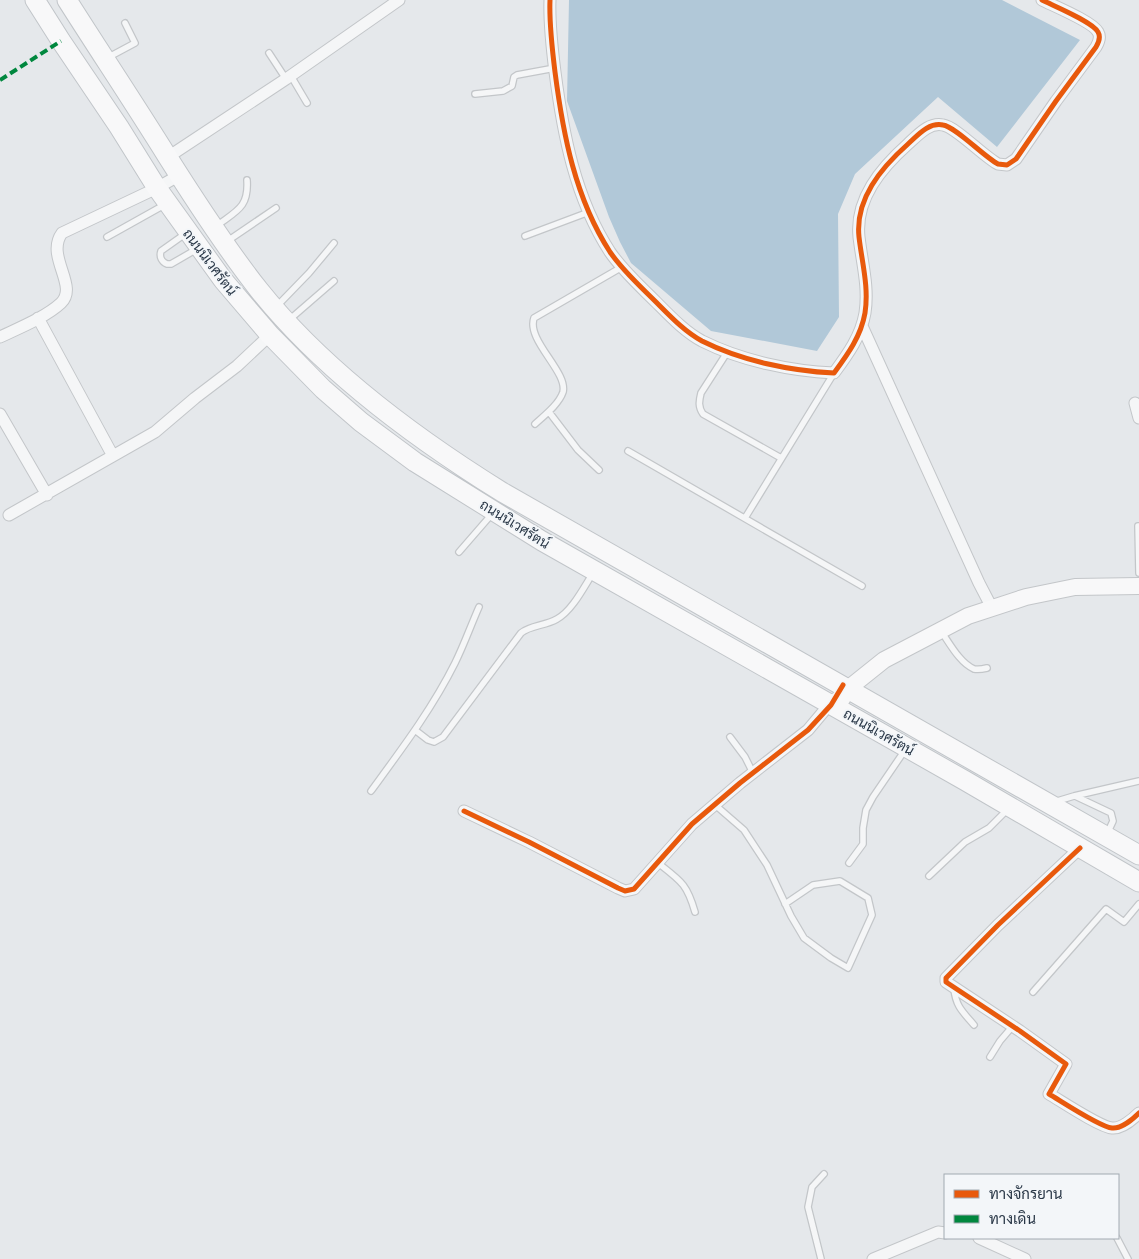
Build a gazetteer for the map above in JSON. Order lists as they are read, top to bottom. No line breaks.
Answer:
{"streets":{"main road":["ถนนนิเวศรัตน์"]},"legend":["ทางจักรยาน","ทางเดิน"]}
